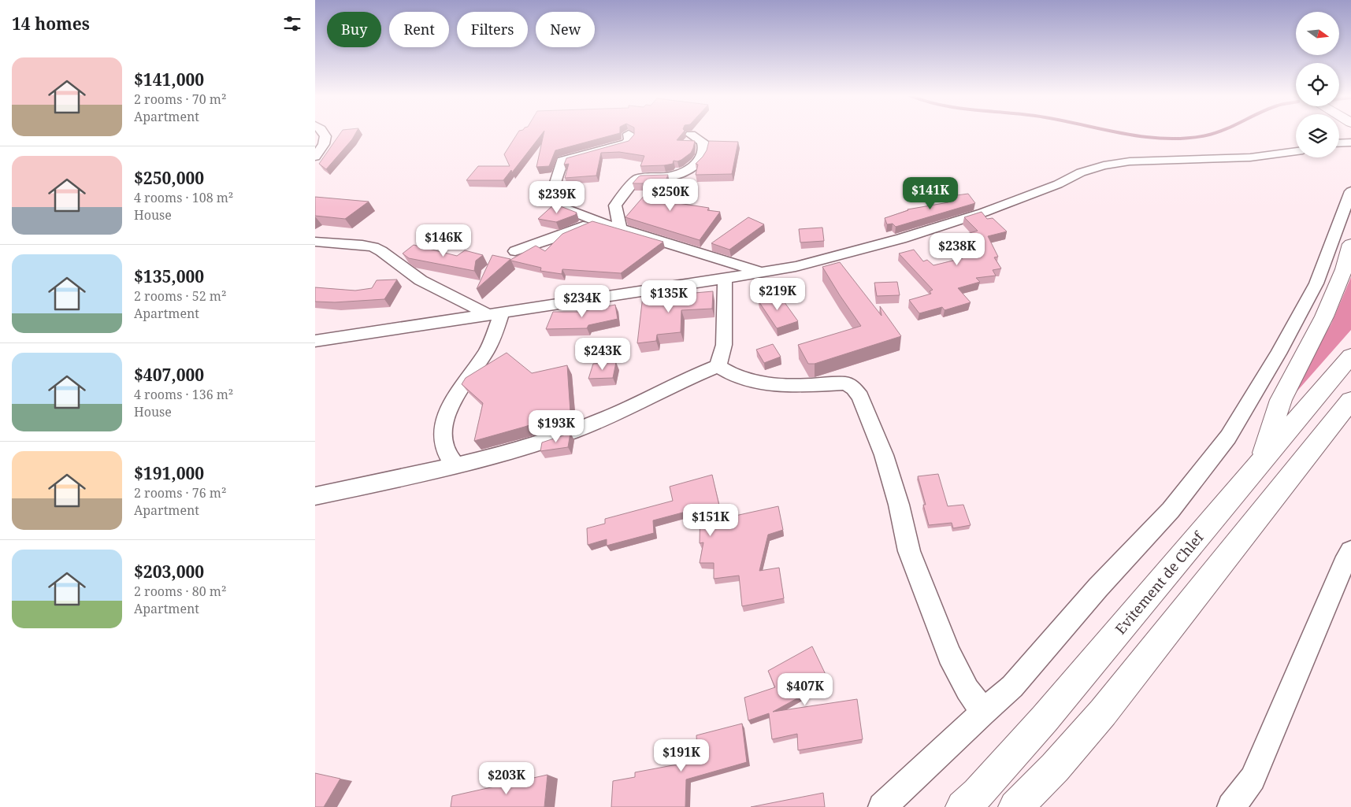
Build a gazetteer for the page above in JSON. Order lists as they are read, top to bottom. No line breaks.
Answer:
{"streets":{"main road":["Evitement de Chlef"]},"north":"right","page":{"heading":"14 homes","chip":["Buy","Rent","Filters","New"],"list":[{"name":"$141,000","note":"2 rooms · 70 m² · Apartment"},{"name":"$250,000","note":"4 rooms · 108 m² · House"},{"name":"$135,000","note":"2 rooms · 52 m² · Apartment"},{"name":"$407,000","note":"4 rooms · 136 m² · House"},{"name":"$191,000","note":"2 rooms · 76 m² · Apartment"},{"name":"$203,000","note":"2 rooms · 80 m² · Apartment"}],"price":["$141K","$250K","$239K","$146K","$238K","$219K","$135K","$234K","$243K","$193K","$151K","$407K","$191K","$203K"]}}
